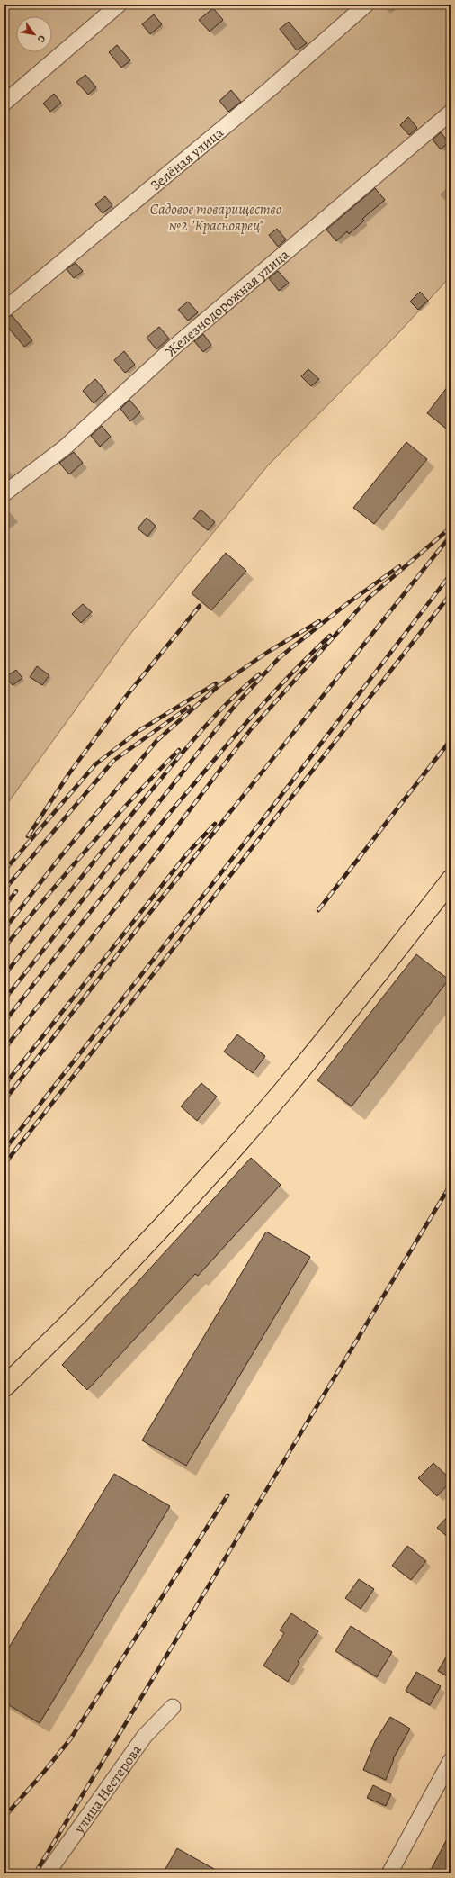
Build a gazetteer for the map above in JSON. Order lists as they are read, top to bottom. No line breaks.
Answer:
{"streets":{"street":["Зелёная улица","Железнодорожная улица","улица Нестерова"]},"parks":["Садовое товарищество №2 \"Красноярец\""],"north":"bottom right"}
